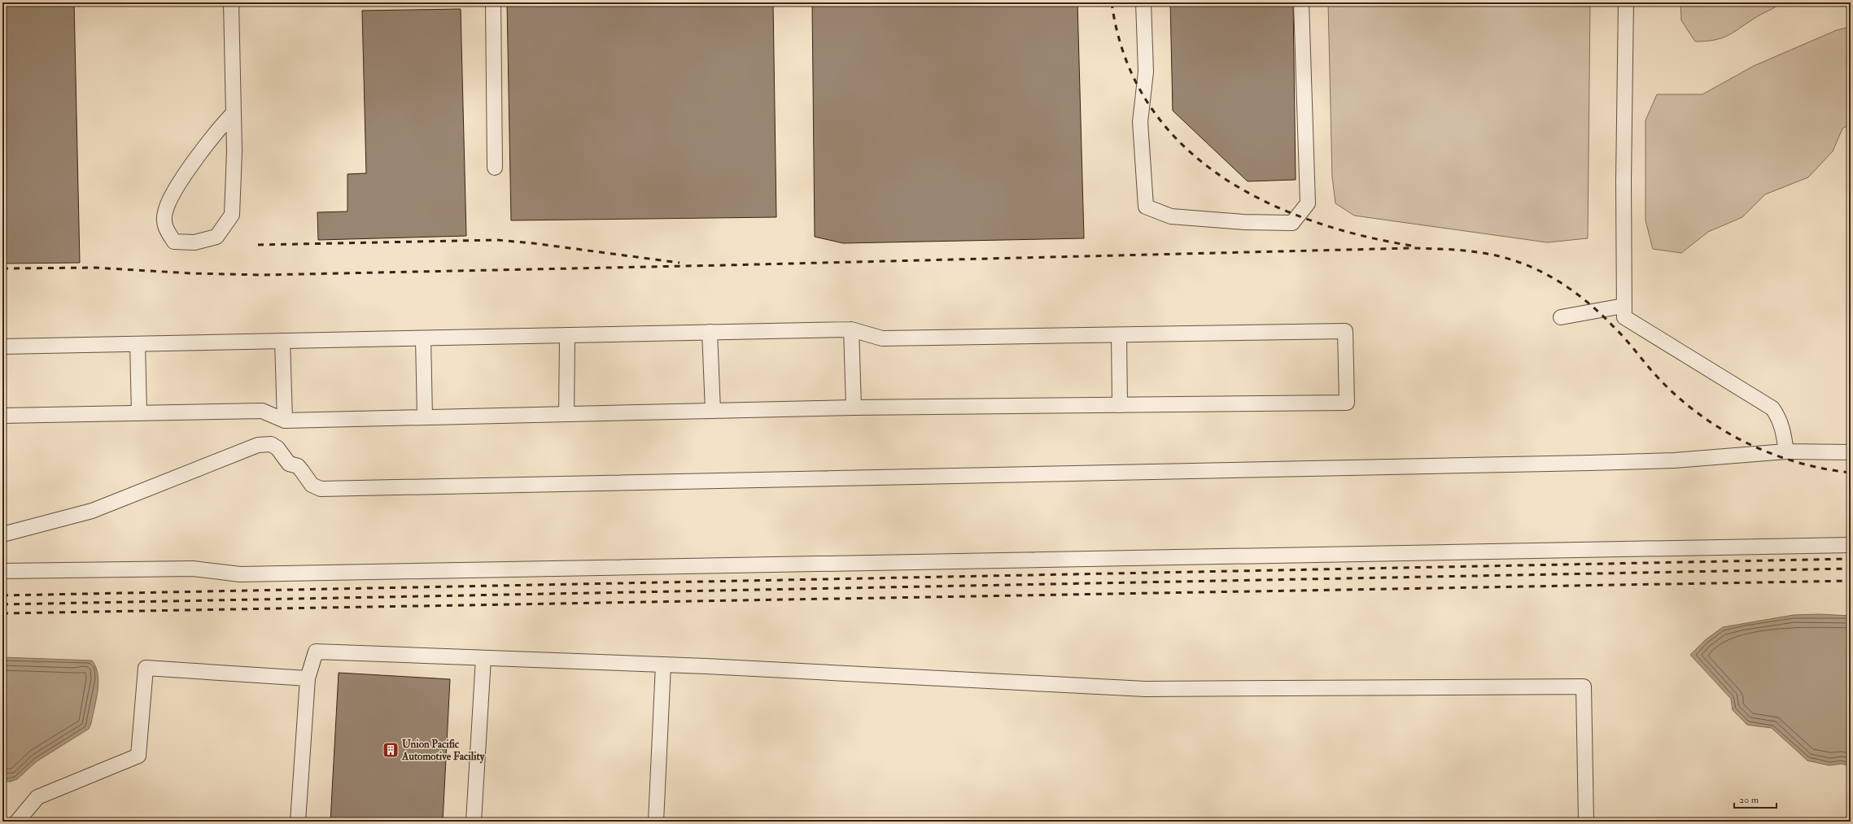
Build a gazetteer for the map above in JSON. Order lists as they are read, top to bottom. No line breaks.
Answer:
{"places":{"building":["Union Pacific Automotive Facility"]},"scale_bar":"20 m"}
